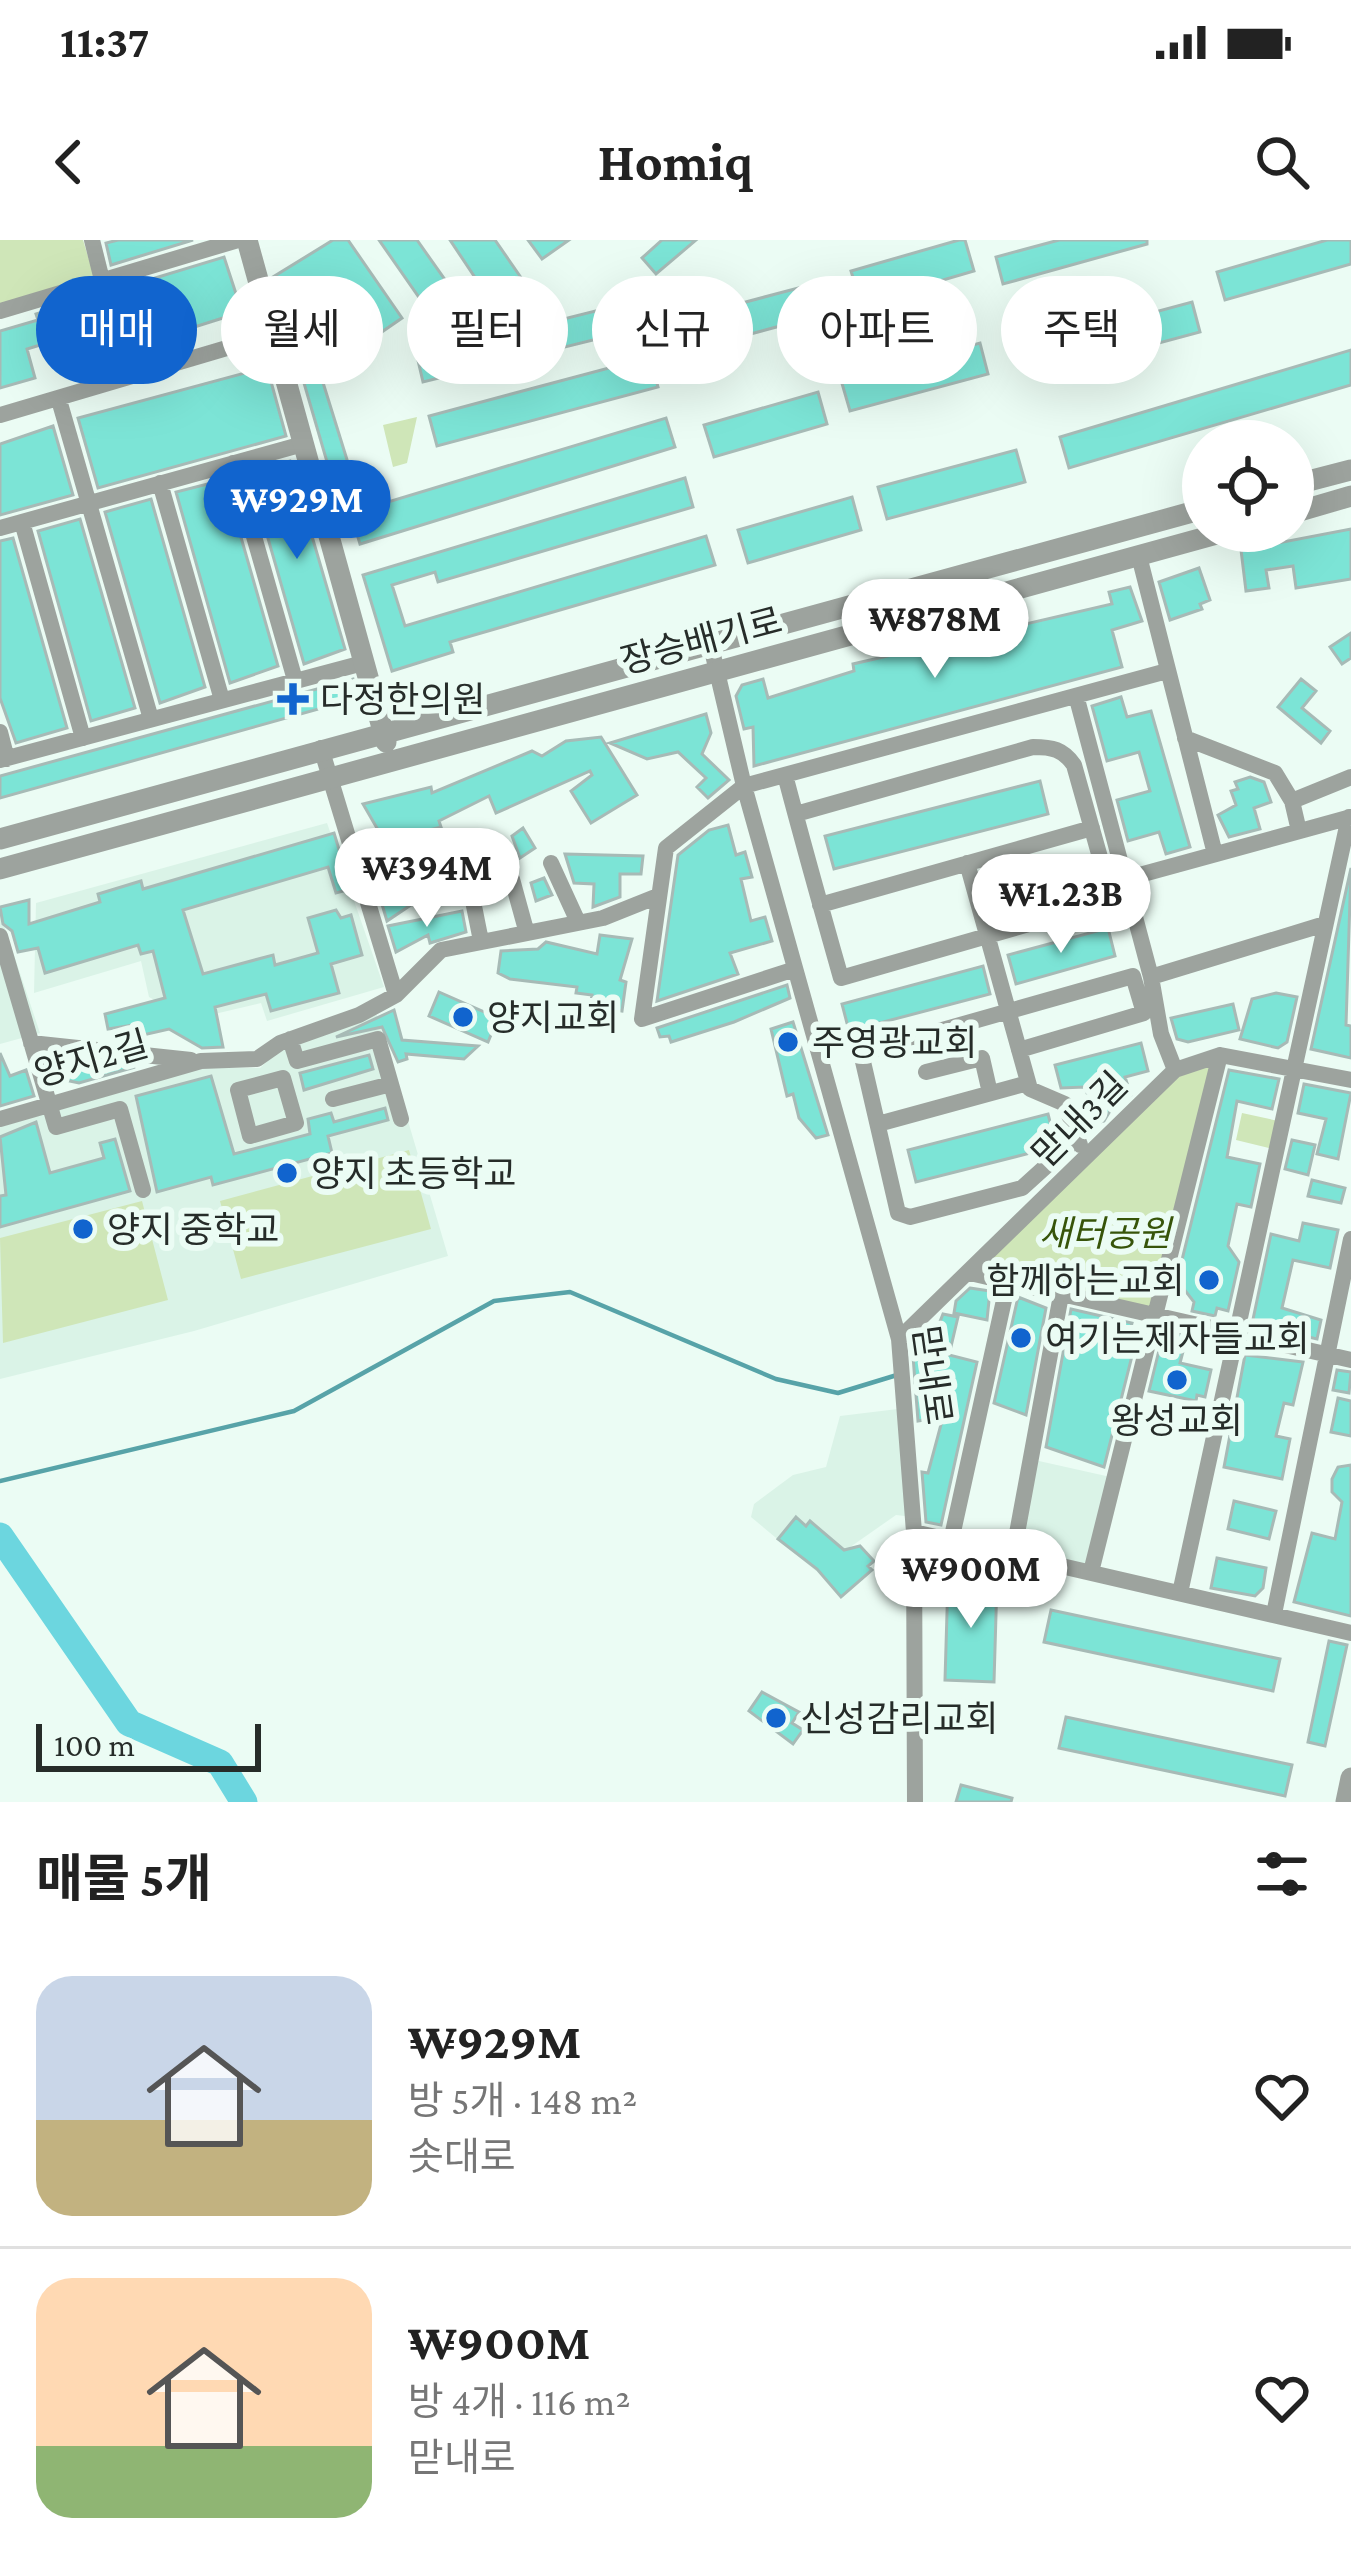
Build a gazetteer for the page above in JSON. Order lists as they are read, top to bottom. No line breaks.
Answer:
{"streets":{"street":["장승배기로","양지2길","맏내3길","맏내로"]},"crossings":[["장승배기로","맏내로"],["맏내3길","맏내로"]],"parks":["새터공원"],"places":{"health":["다정한의원"],"other":["양지교회","주영광교회","양지 초등학교","양지 중학교","함께하는교회","여기는제자들교회","왕성교회","신성감리교회"]},"scale_bar":"100 m","page":{"status":"11:37","header":"Homiq","chip":["매매","월세","필터","신규","아파트","주택"],"price":["₩929M","₩878M","₩394M","₩1.23B","₩900M"],"scale":"100 m","heading":"매물 5개","list":[{"name":"₩929M","note":"방 5개 · 148 m² · 솟대로"},{"name":"₩900M","note":"방 4개 · 116 m² · 맏내로"}]}}
